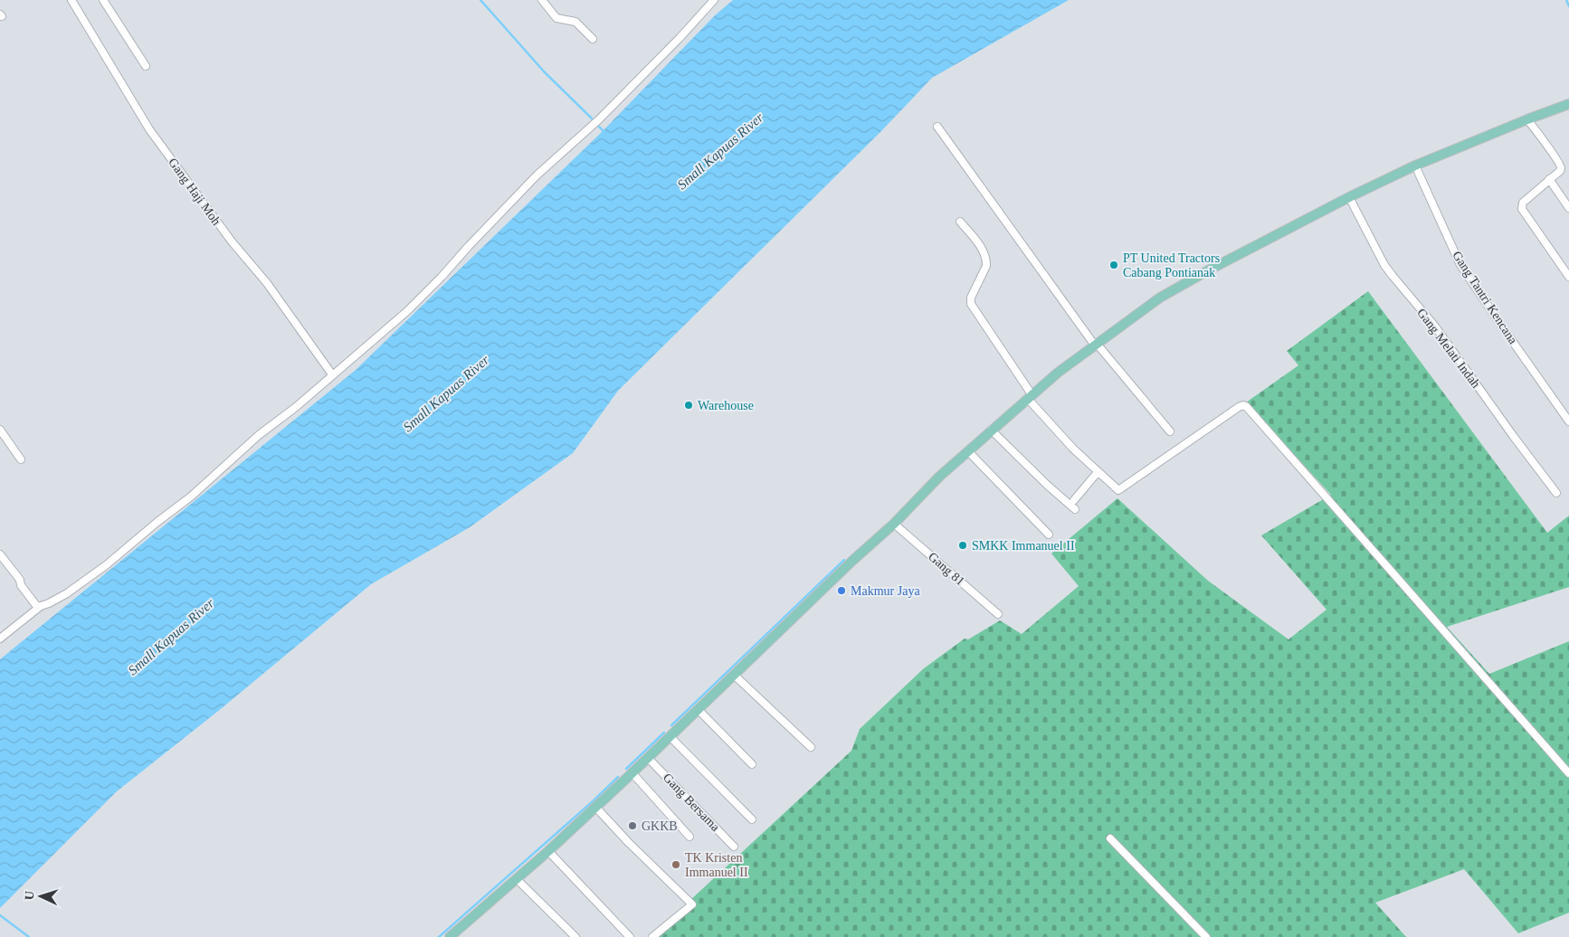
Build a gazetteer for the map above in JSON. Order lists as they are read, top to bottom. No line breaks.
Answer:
{"streets":{"street":["Gang Haji Moh","Gang Tantri Kencana","Gang Melati Indah","Gang 81","Gang Bersama"]},"water":["Small Kapuas River"],"places":["PT United Tractors Cabang Pontianak","Warehouse","SMKK Immanuel II","Makmur Jaya","GKKB","TK Kristen Immanuel II"],"north":"left"}
